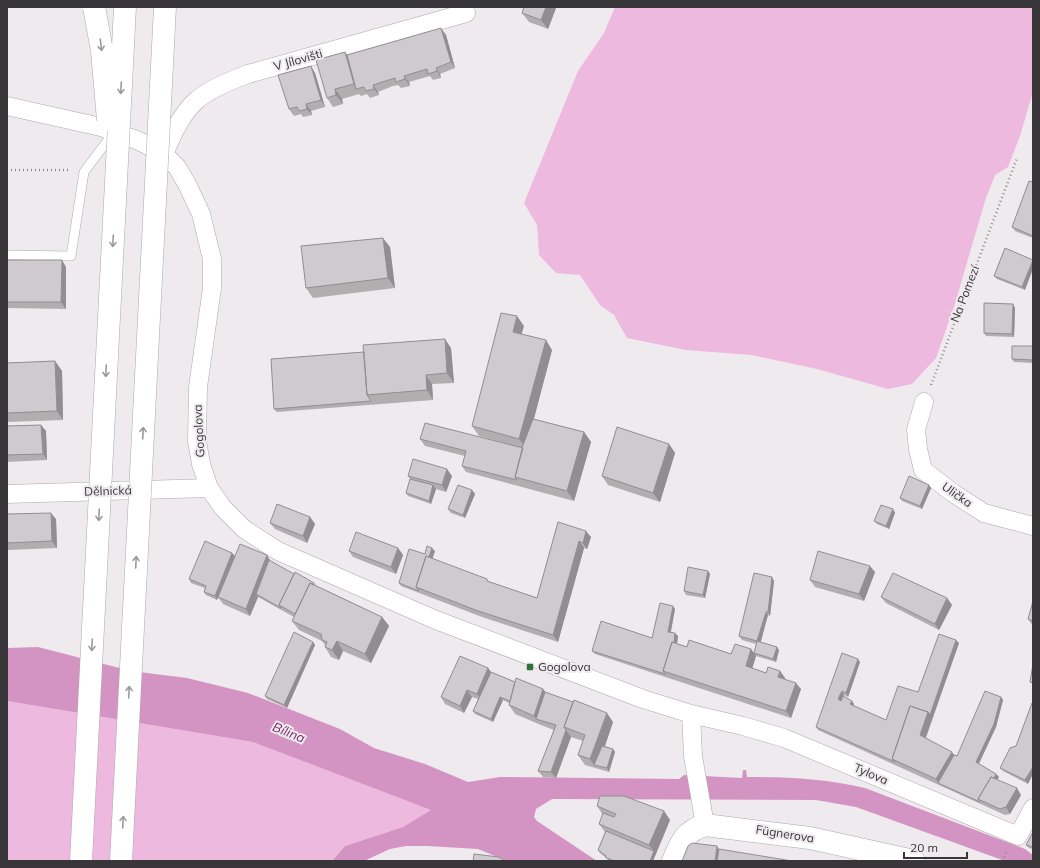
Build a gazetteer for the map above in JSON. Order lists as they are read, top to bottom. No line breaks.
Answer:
{"streets":{"main road":["Fügnerova"],"street":["V Jílovišti","Gogolova","Dělnická","Ulička","Tylova"],"path":["Na Pomezí"]},"crossings":[["V Jílovišti","Gogolova"],["Na Pomezí","Ulička"],["Gogolova","Dělnická"],["Gogolova","Tylova"]],"water":["Bílina"],"places":{"transit":["Gogolova"]},"scale_bar":"20 m"}
